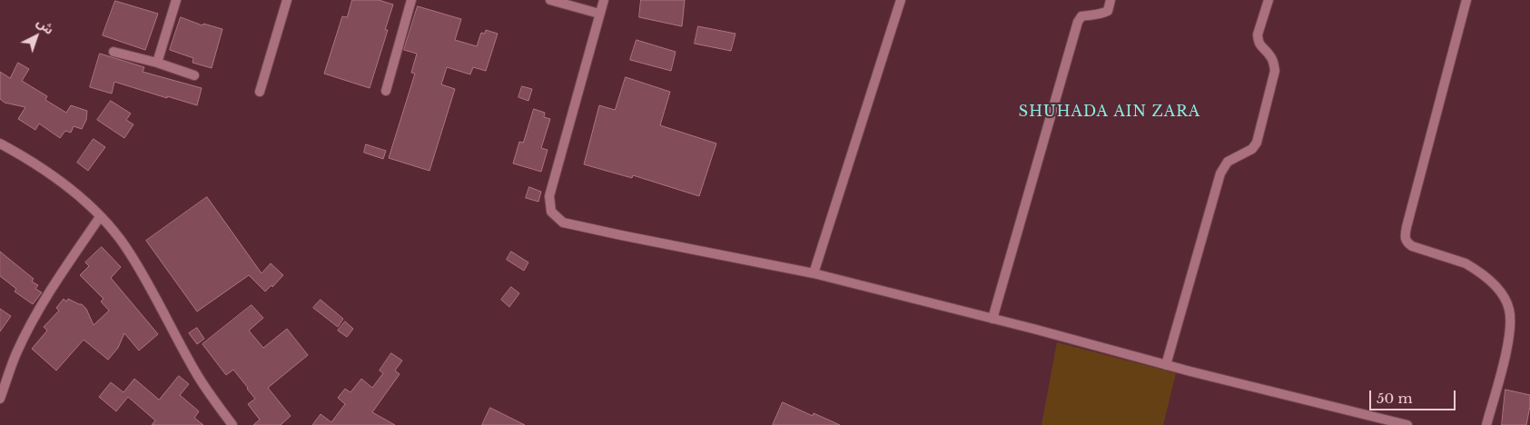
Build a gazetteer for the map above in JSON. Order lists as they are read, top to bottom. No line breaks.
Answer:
{"districts":["SHUHADA AIN ZARA"],"scale_bar":"50 m","north":"top right"}
